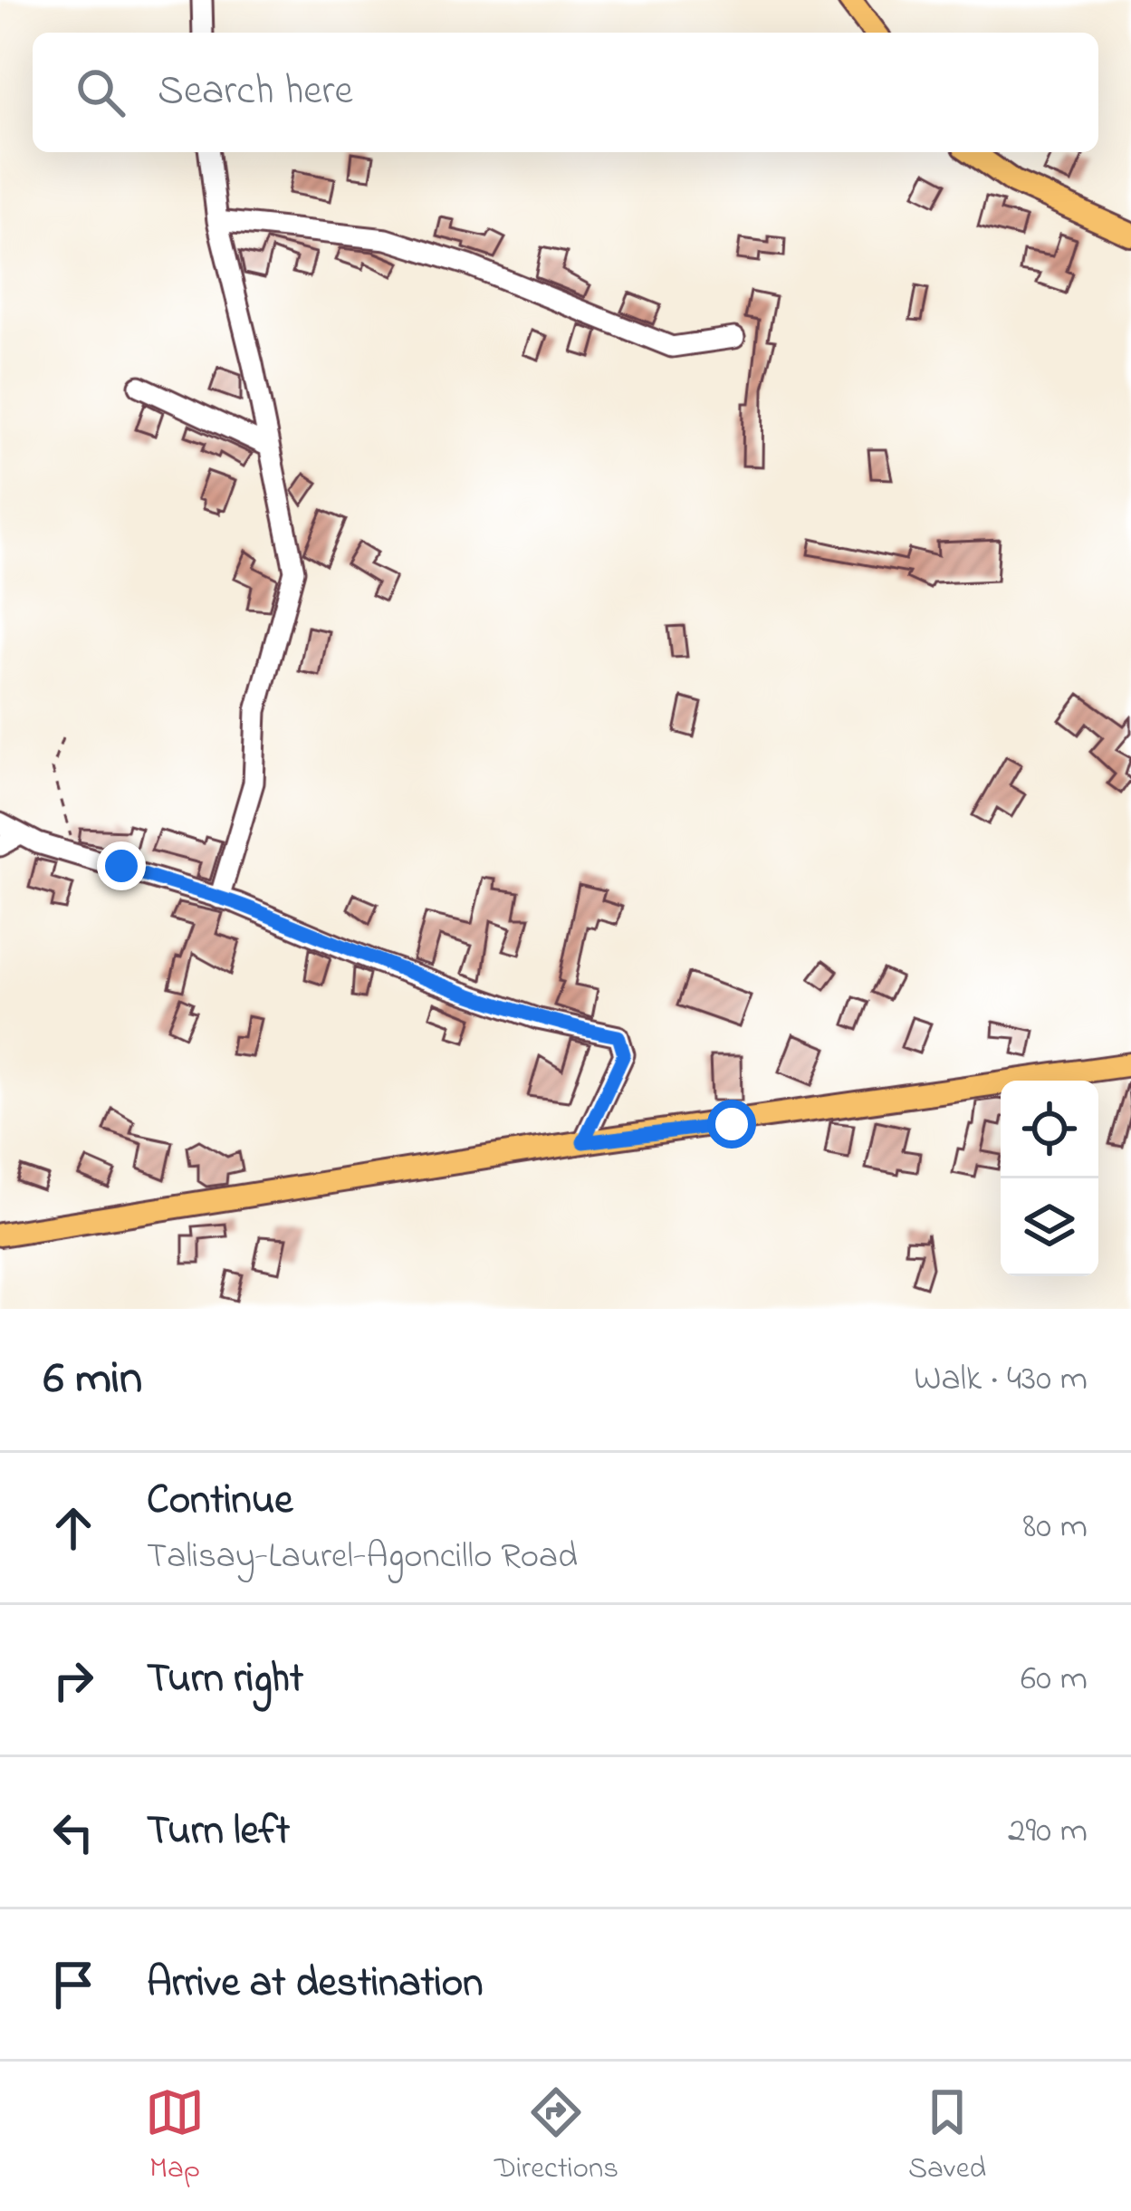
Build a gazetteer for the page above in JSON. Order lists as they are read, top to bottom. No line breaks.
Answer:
{"page":{"search":"Search here","heading":["6 min","Walk · 430 m"],"list":[["Continue","Talisay-Laurel-Agoncillo Road","80 m"],["Turn right","60 m"],["Turn left","290 m"],"Arrive at destination"],"nav":["Map","Directions","Saved"]}}
